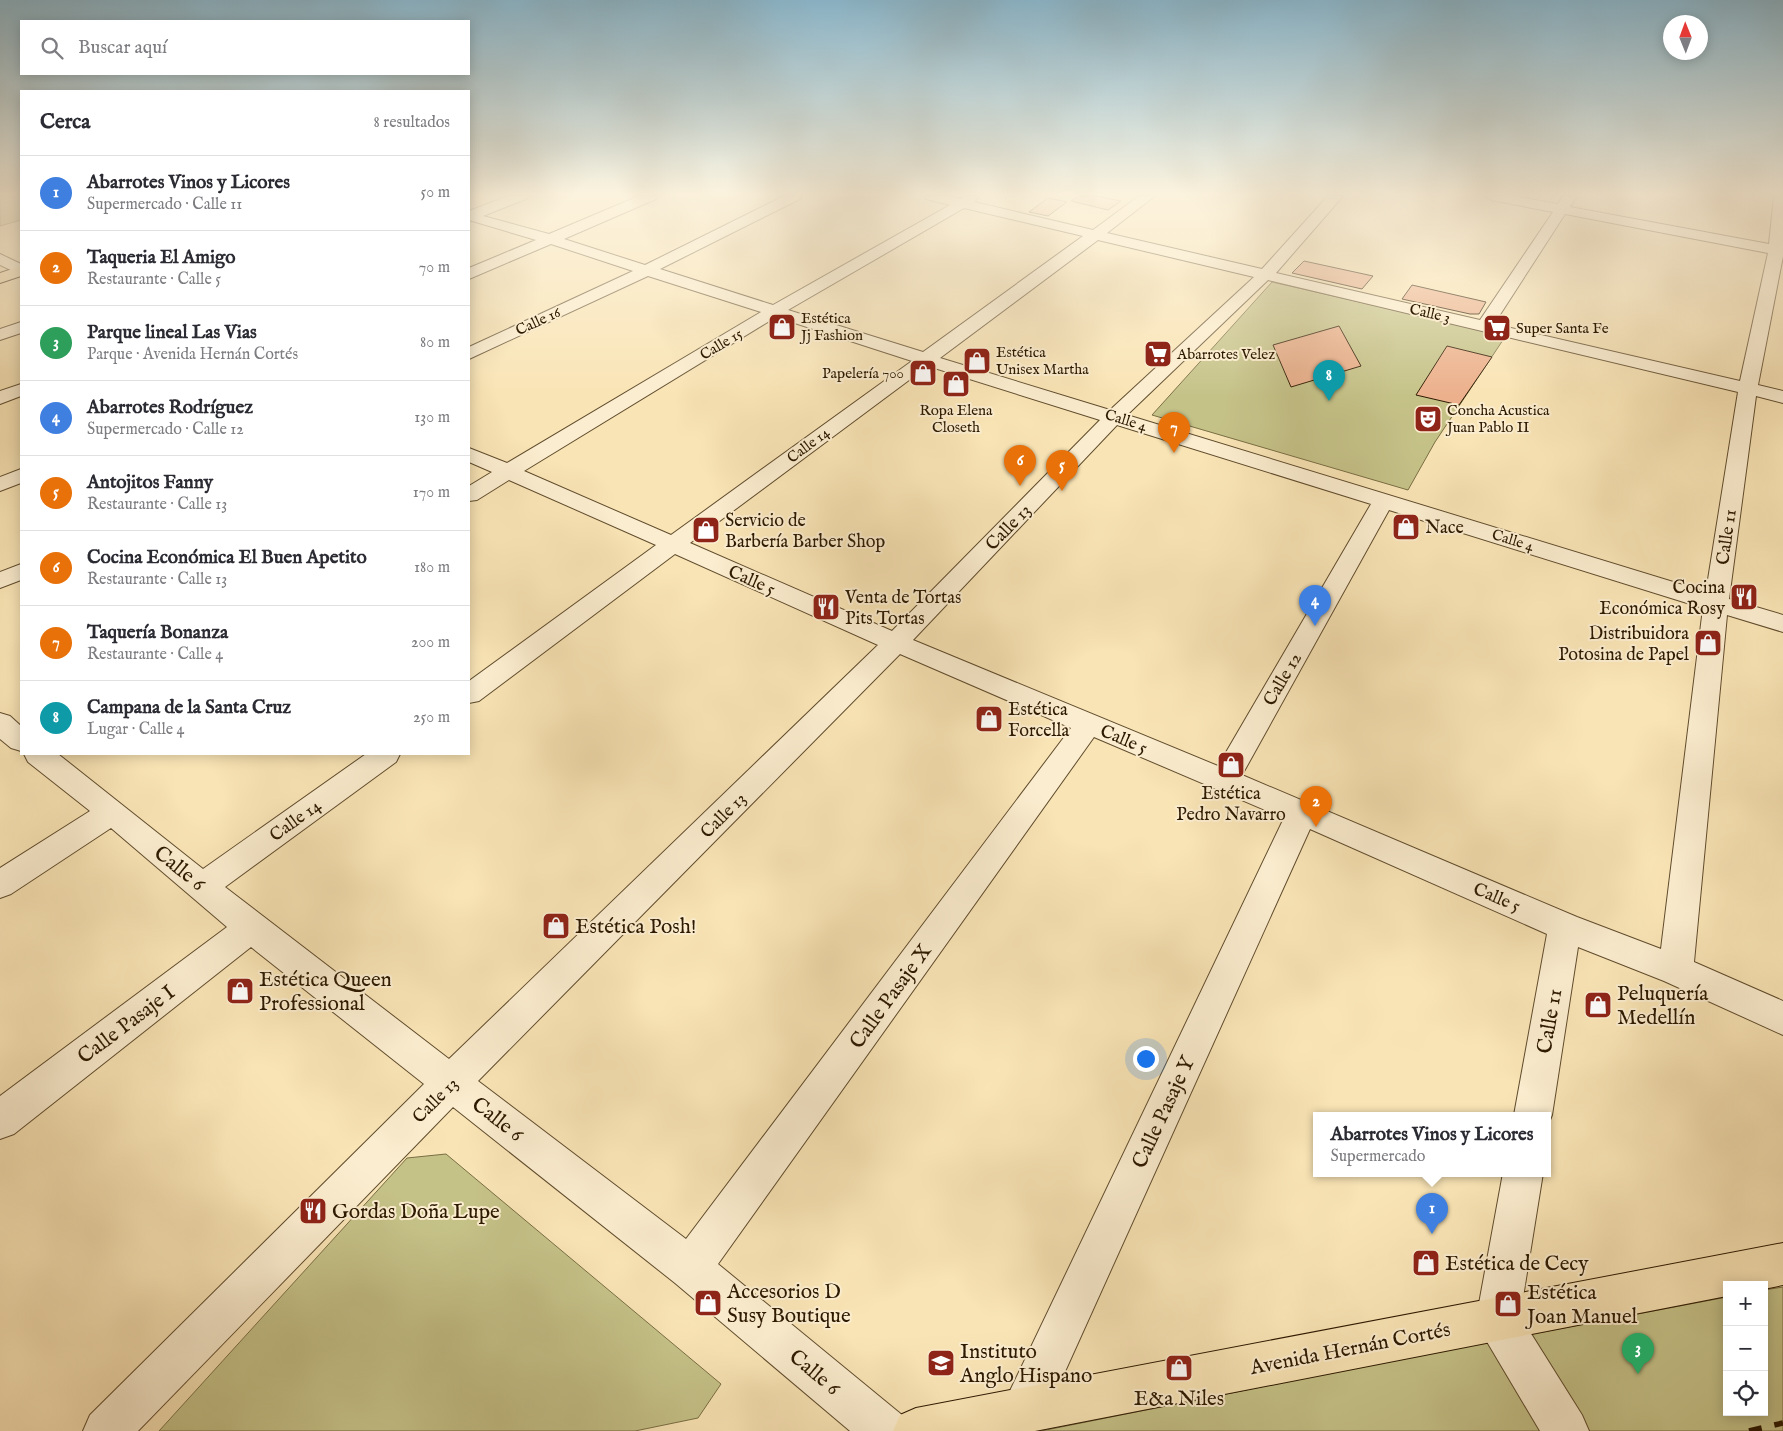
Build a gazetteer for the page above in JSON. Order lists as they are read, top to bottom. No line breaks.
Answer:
{"streets":{"main road":["Avenida Hernán Cortés"],"street":["Calle 3","Calle 16","Calle 15","Calle 4","Calle 14","Calle 13","Calle 11","Calle 5","Calle 12","Calle 6","Calle Pasaje X","Calle Pasaje I","Calle Pasaje Y"]},"crossings":[["Calle 3","Calle 13"],["Calle 3","Calle 11"],["Calle 16","Calle 4"],["Calle 15","Calle 4"],["Calle 15","Calle 5"],["Calle 4","Calle 14"],["Calle 4","Calle 13"],["Calle 4","Calle 11"],["Calle 4","Calle 12"],["Calle 14","Calle 5"],["Calle 14","Calle 6"],["Calle 13","Calle 5"],["Calle 13","Calle 6"],["Calle 11","Calle 5"],["Calle 5","Calle 12"],["Calle 5","Calle Pasaje X"],["Calle 5","Calle Pasaje Y"],["Calle 6","Calle Pasaje X"],["Calle 6","Calle Pasaje I"],["Calle Pasaje Y","Avenida Hernán Cortés"]],"places":{"shop":["Estética Jj Fashion","Estética Unisex Martha","Papelería 700","Ropa Elena Closeth","Nace","Servicio de Barbería Barber Shop","Distribuidora Potosina de Papel","Estética Forcella","Estética Pedro Navarro","Estética Posh!","Estética Queen Professional","Peluquería Medellín","Estética de Cecy","Accesorios D Susy Boutique","Estética Joan Manuel","E&a Niles"],"supermarket":["Super Santa Fe","Abarrotes Velez"],"theatre":["Concha Acustica Juan Pablo II"],"restaurant":["Cocina Económica Rosy","Venta de Tortas Pits Tortas","Gordas Doña Lupe"],"school or university":["Instituto Anglo Hispano"]},"north":"top","page":{"search":"Buscar aquí","heading":["Cerca","8 resultados"],"list":[{"mark":"1","name":"Abarrotes Vinos y Licores","note":"Supermercado · Calle 11","value":"50 m"},{"mark":"2","name":"Taqueria El Amigo","note":"Restaurante · Calle 5","value":"70 m"},{"mark":"3","name":"Parque lineal Las Vias","note":"Parque · Avenida Hernán Cortés","value":"80 m"},{"mark":"4","name":"Abarrotes Rodríguez","note":"Supermercado · Calle 12","value":"130 m"},{"mark":"5","name":"Antojitos Fanny","note":"Restaurante · Calle 13","value":"170 m"},{"mark":"6","name":"Cocina Económica El Buen Apetito","note":"Restaurante · Calle 13","value":"180 m"},{"mark":"7","name":"Taquería Bonanza","note":"Restaurante · Calle 4","value":"200 m"},{"mark":"8","name":"Campana de la Santa Cruz","note":"Lugar · Calle 4","value":"250 m"}],"pins":["8","7","6","5","4","2","1","3"],"popup":["Abarrotes Vinos y Licores","Supermercado"],"map_buttons":["+","−"]}}
